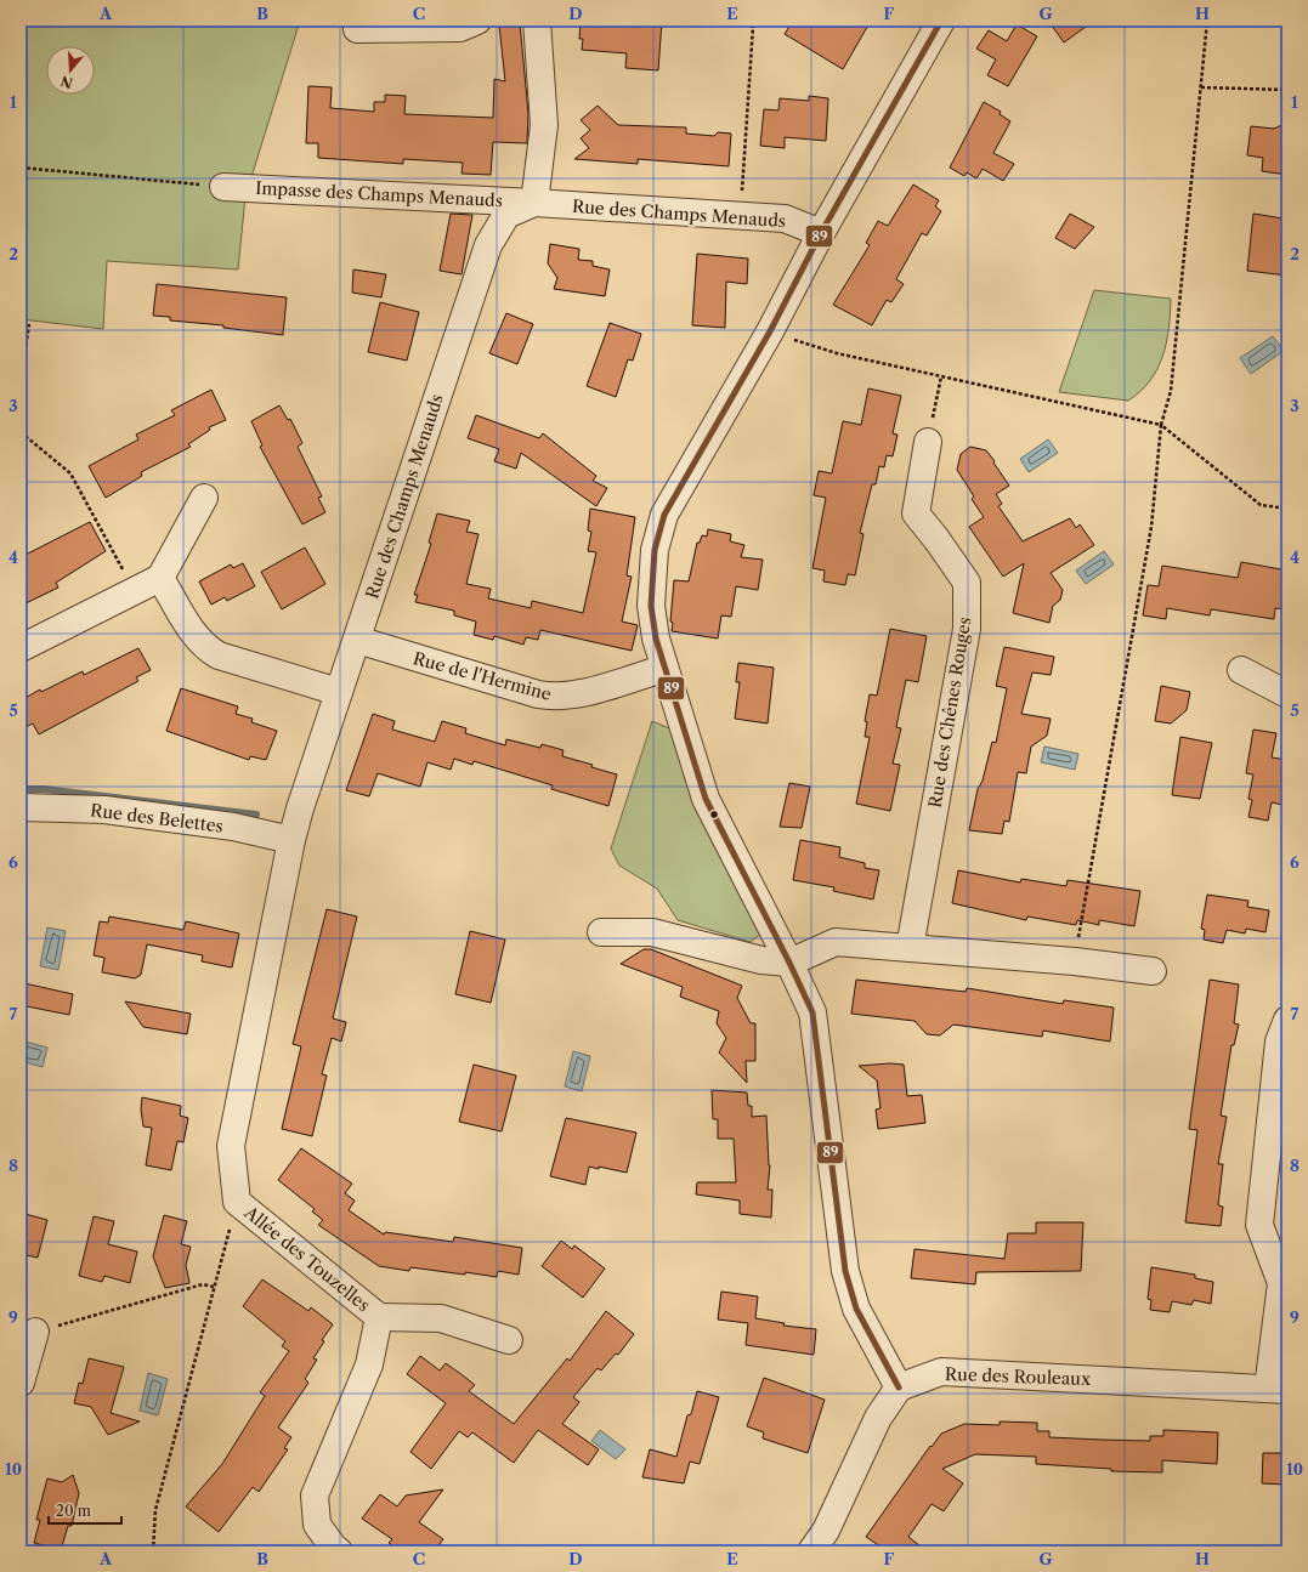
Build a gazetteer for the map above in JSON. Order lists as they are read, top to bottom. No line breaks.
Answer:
{"streets":{"street":["Impasse des Champs Menauds","Rue des Champs Menauds","Rue de l'Hermine","Rue des Chênes Rouges","Rue des Belettes","Allée des Touzelles","Rue des Rouleaux"]},"crossings":[["Impasse des Champs Menauds","Rue des Champs Menauds"],["Rue des Champs Menauds","Rue de l'Hermine"],["Rue des Champs Menauds","Allée des Touzelles"],["Rue des Belettes","Allée des Touzelles"]],"lines":["transit line 89"],"scale_bar":"20 m","north":"bottom","grid":{"columns":["A","B","C","D","E","F","G","H"],"rows":["1","2","3","4","5","6","7","8","9","10"]}}
